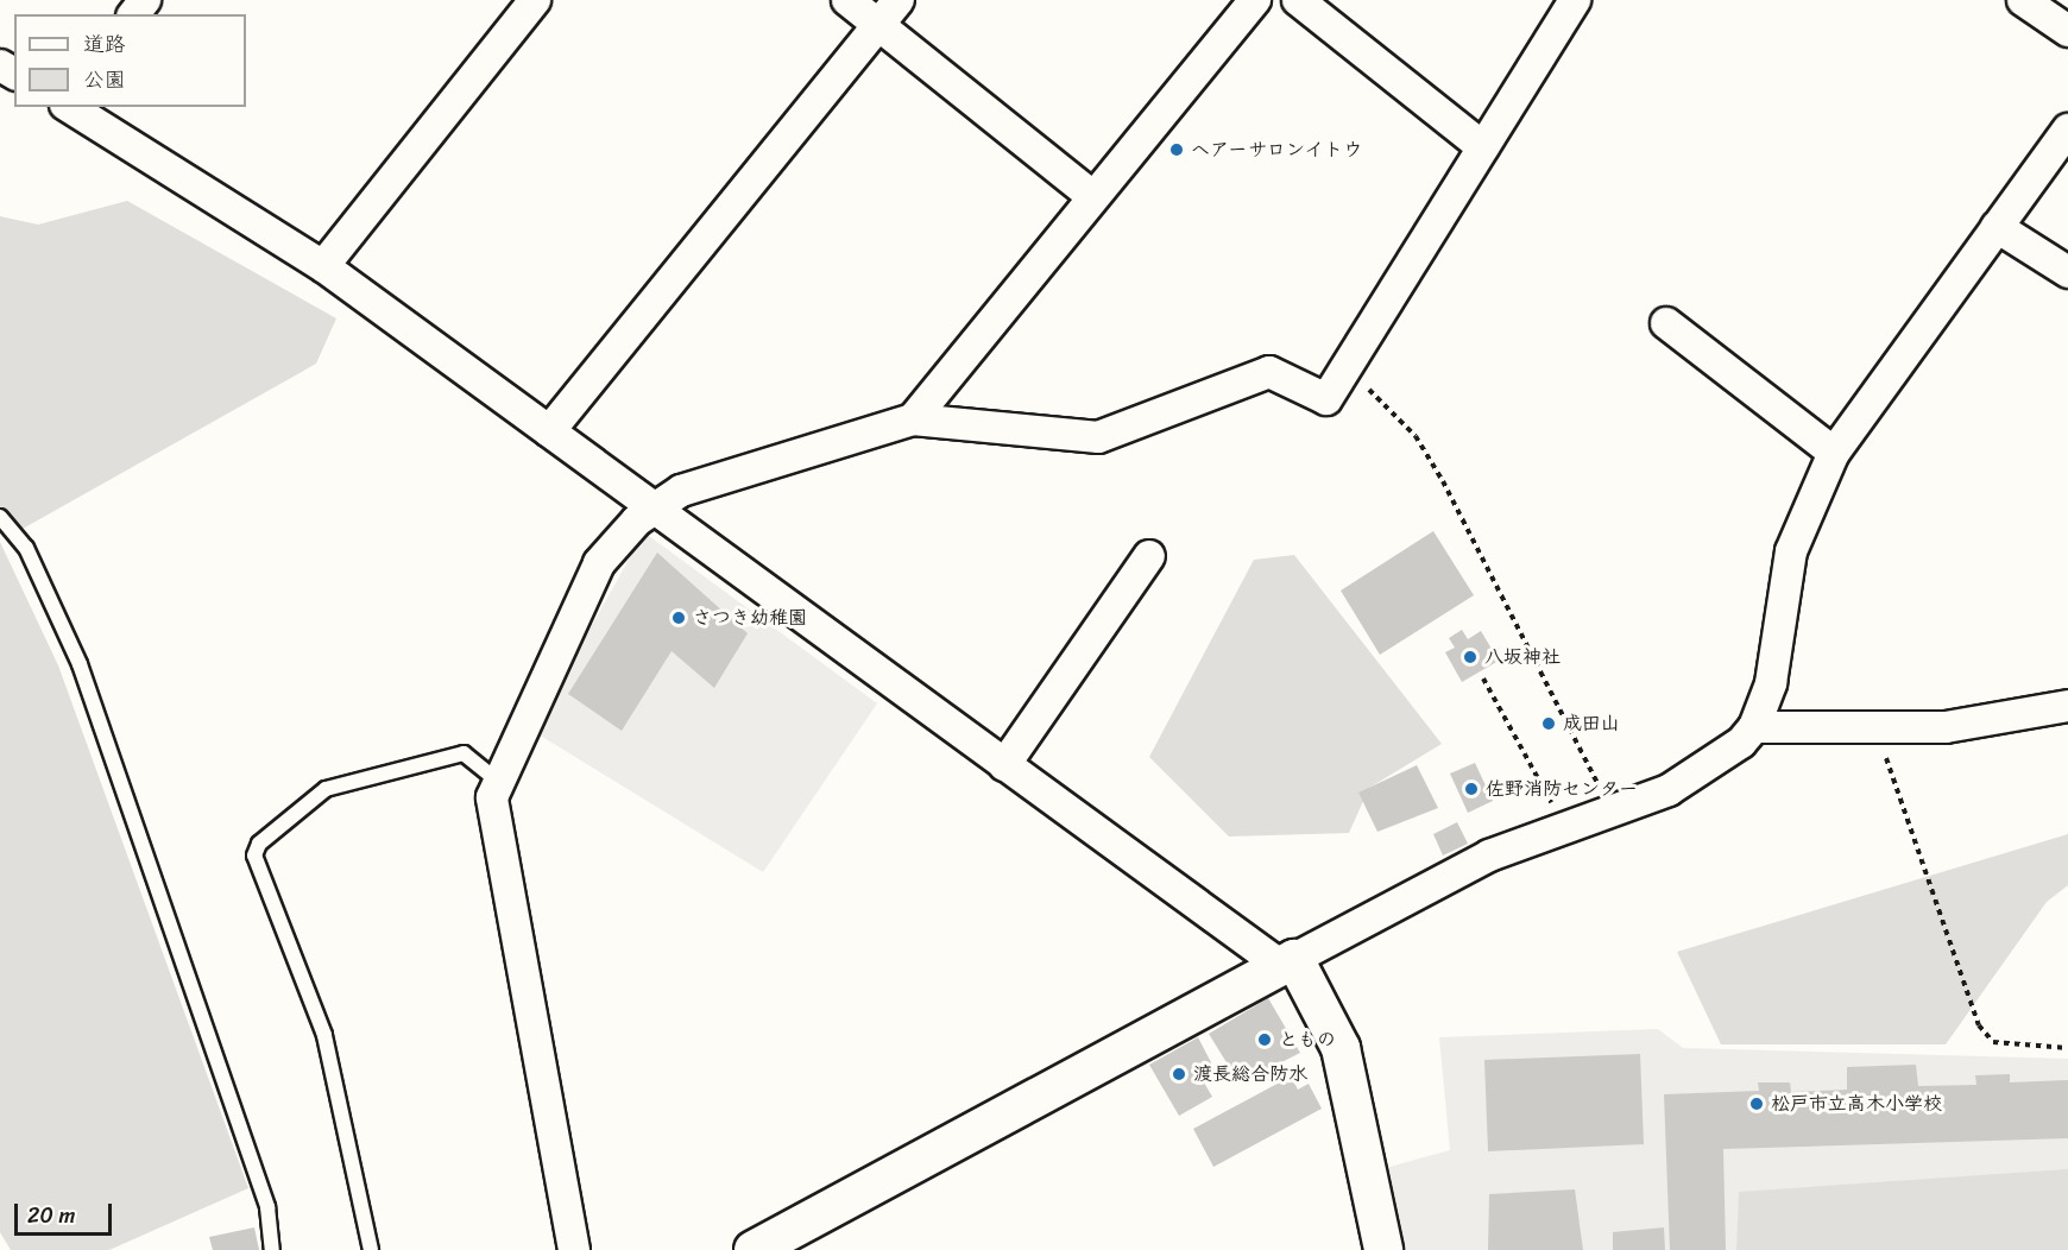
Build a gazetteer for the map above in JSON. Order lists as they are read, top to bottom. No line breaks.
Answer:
{"places":["ヘアーサロンイトウ","さつき幼稚園","八坂神社","成田山","佐野消防センター","ともの","渡長総合防水","松戸市立高木小学校"],"legend":["道路","公園"],"scale_bar":"20 m"}
